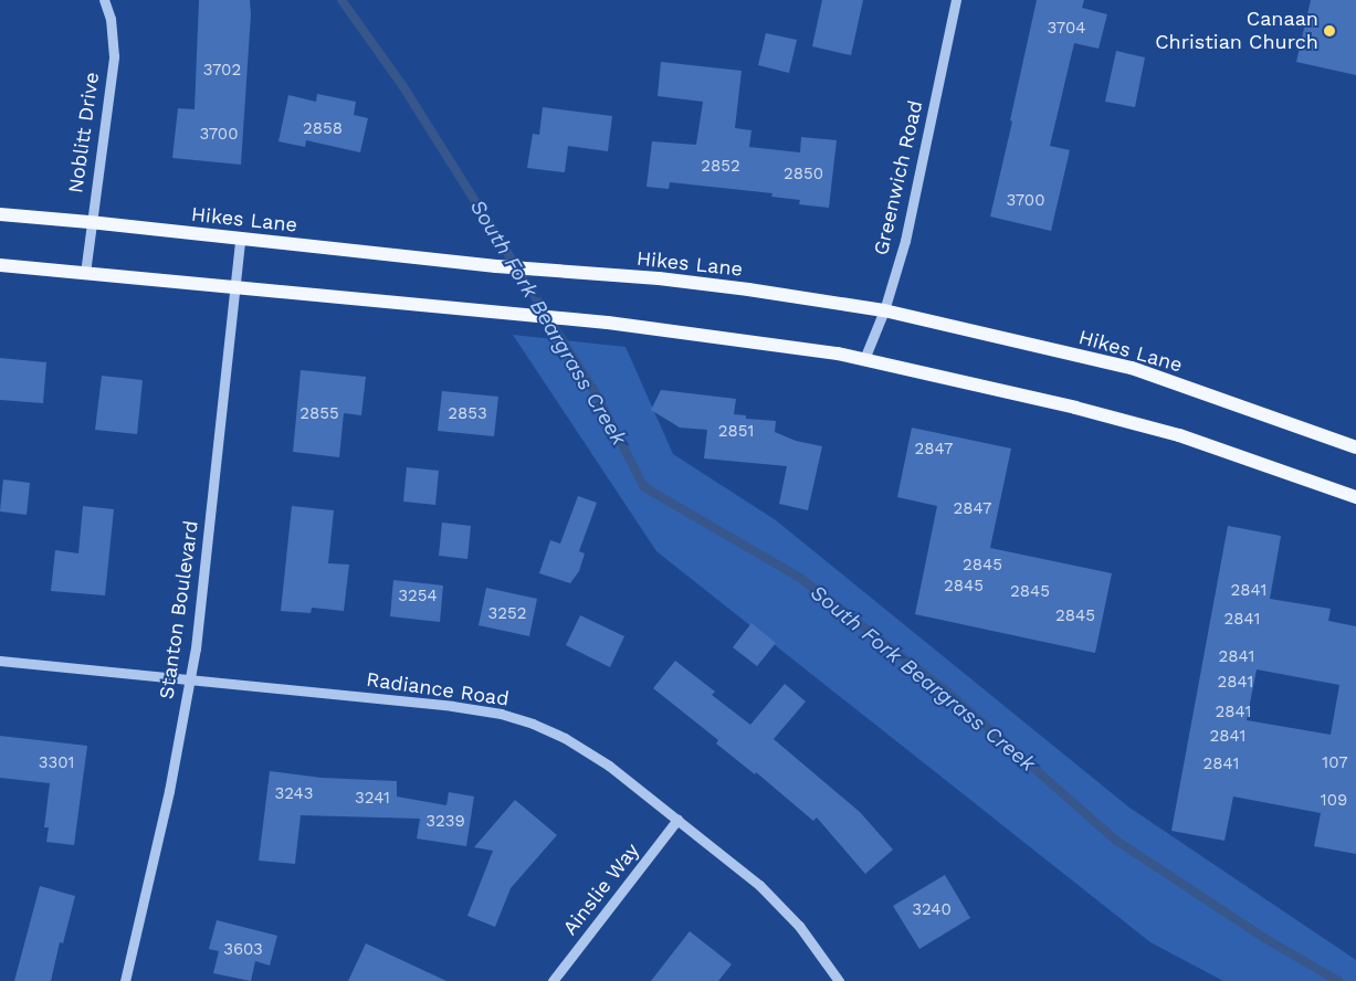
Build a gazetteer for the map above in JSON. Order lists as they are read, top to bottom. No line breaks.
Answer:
{"streets":{"main road":["Hikes Lane"],"street":["Noblitt Drive","Greenwich Road","Stanton Boulevard","Radiance Road","Ainslie Way"]},"crossings":[["Noblitt Drive","Hikes Lane"],["Greenwich Road","Hikes Lane"],["Hikes Lane","Stanton Boulevard"],["Stanton Boulevard","Radiance Road"],["Radiance Road","Ainslie Way"]],"water":["South Fork Beargrass Creek"],"places":["Canaan Christian Church"],"house_numbers":["3704","3702","2858","3700","2852","2850","3700","2855","2853","2851","2847","2847","2845","2845","2841","2845","3254","3252","2845","2841","2841","2841","2841","2841","3301","107","2841","3243","3241","109","3239","3240","3603"]}
